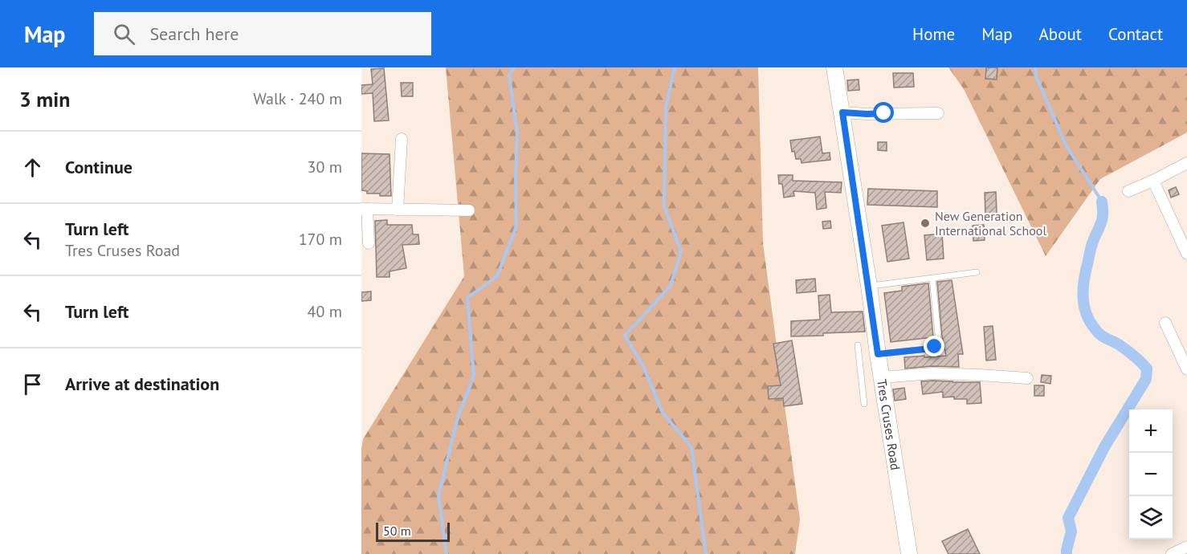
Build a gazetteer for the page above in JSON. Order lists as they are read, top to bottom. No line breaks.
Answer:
{"streets":{"main road":["Tres Cruses Road"]},"places":["New Generation International School"],"scale_bar":"50 m","page":{"header":"Map","search":"Search here","nav":["Home","Map","About","Contact"],"heading":["3 min","Walk · 240 m"],"list":[["Continue","30 m"],["Turn left","Tres Cruses Road","170 m"],["Turn left","40 m"],"Arrive at destination"],"map_buttons":["+","−"],"scale":"50 m"}}
